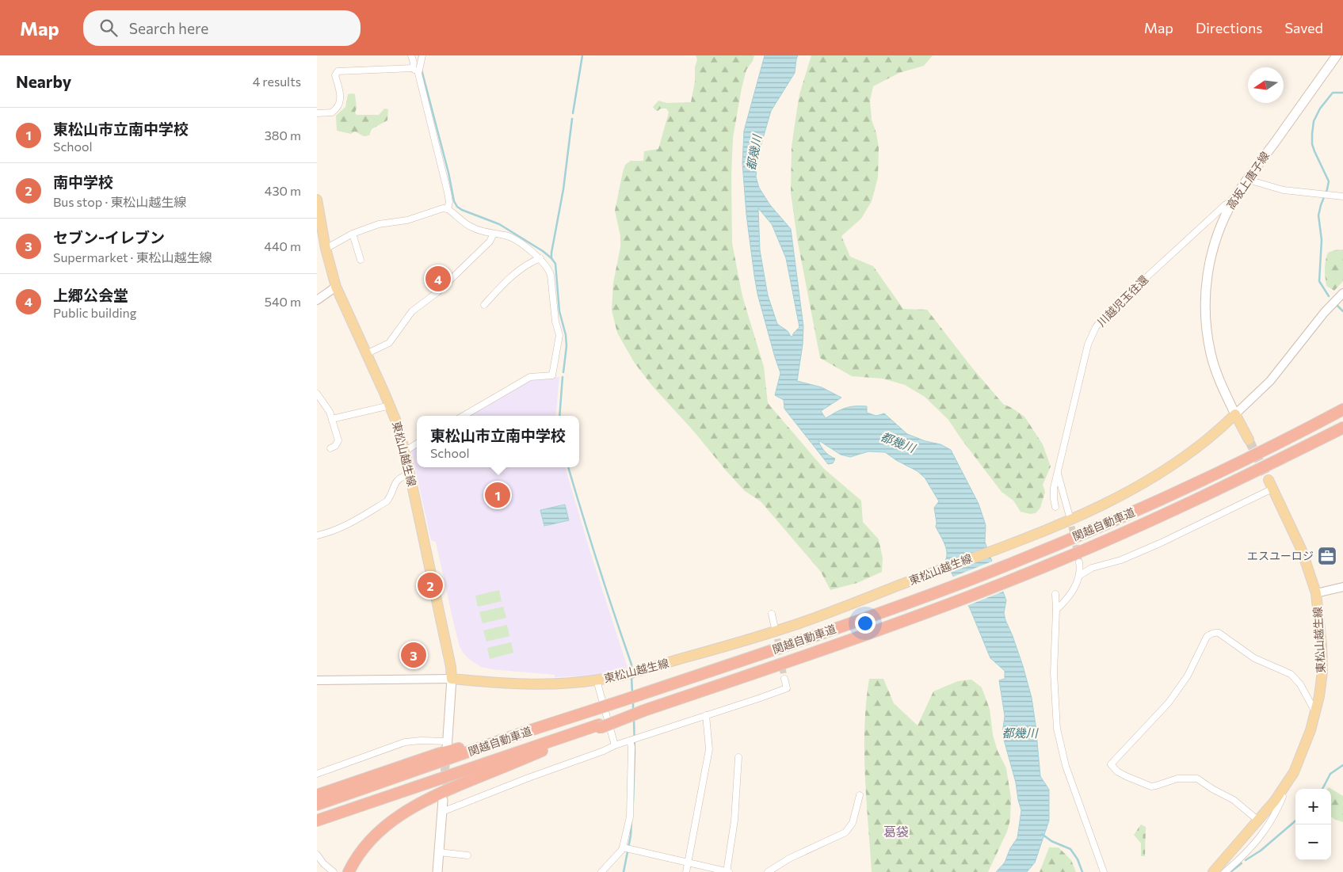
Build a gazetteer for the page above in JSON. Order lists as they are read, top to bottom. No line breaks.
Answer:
{"streets":{"highway":["関越自動車道"],"main road":["高坂上唐子線","東松山越生線"],"street":["川越児玉往還"]},"crossings":[["高坂上唐子線","川越児玉往還"],["高坂上唐子線","東松山越生線"]],"districts":["葛袋"],"water":["都幾川"],"places":{"office":["エスユーロジ"]},"north":"left","page":{"header":"Map","search":"Search here","nav":["Map","Directions","Saved"],"heading":["Nearby","4 results"],"list":[{"mark":"1","name":"東松山市立南中学校","note":"School","value":"380 m"},{"mark":"2","name":"南中学校","note":"Bus stop · 東松山越生線","value":"430 m"},{"mark":"3","name":"セブン-イレブン","note":"Supermarket · 東松山越生線","value":"440 m"},{"mark":"4","name":"上郷公会堂","note":"Public building","value":"540 m"}],"pins":["4","1","2","3"],"popup":["東松山市立南中学校","School"],"map_buttons":["+","−"]}}
